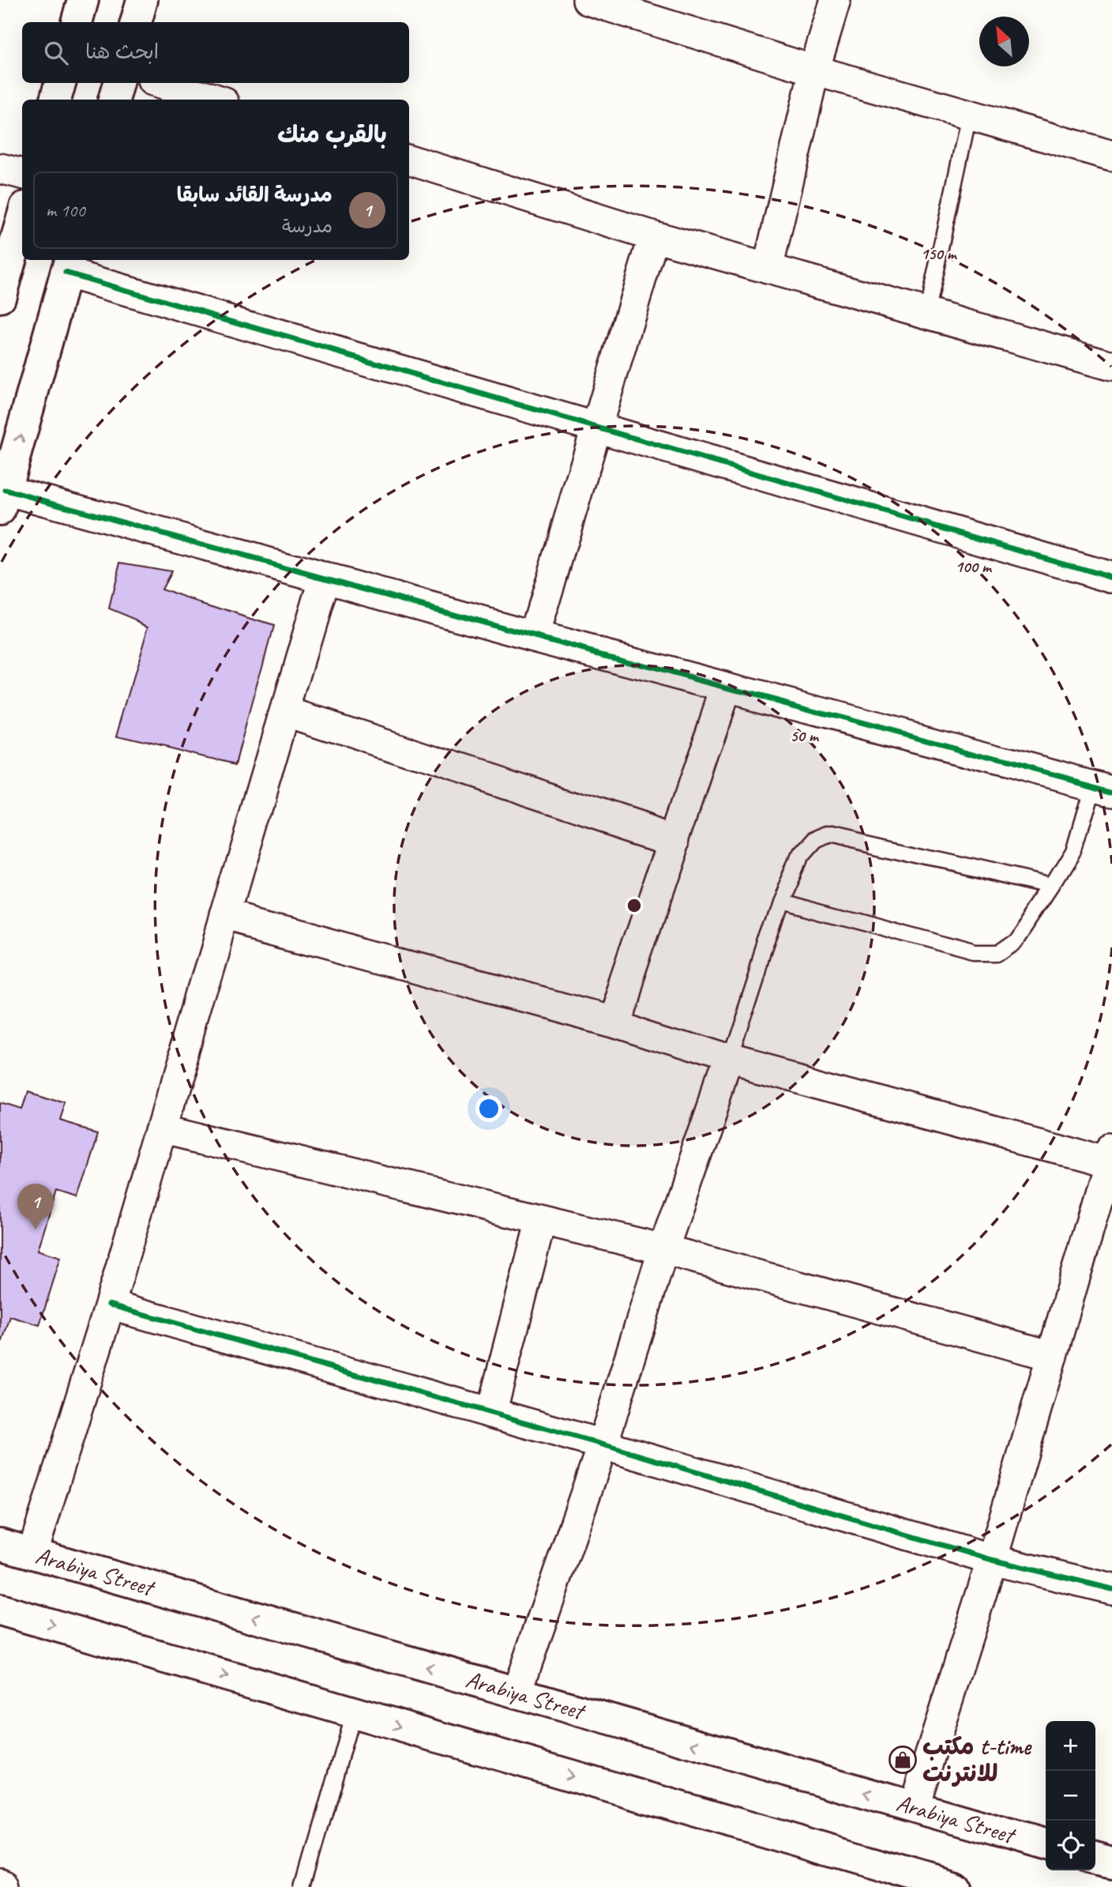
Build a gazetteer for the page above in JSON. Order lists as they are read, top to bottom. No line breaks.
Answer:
{"streets":{"main road":["Arabiya Street"]},"places":{"shop":["مكتب t-time للانترنت"]},"north":"top left","page":{"search":"ابحث هنا","heading":"بالقرب منك","list":[{"mark":"1","name":"مدرسة القائد سابقا","note":"مدرسة","value":"100 m"}],"pins":"1","map_buttons":["+","−"]},"rings":["150 m","100 m","50 m"]}
